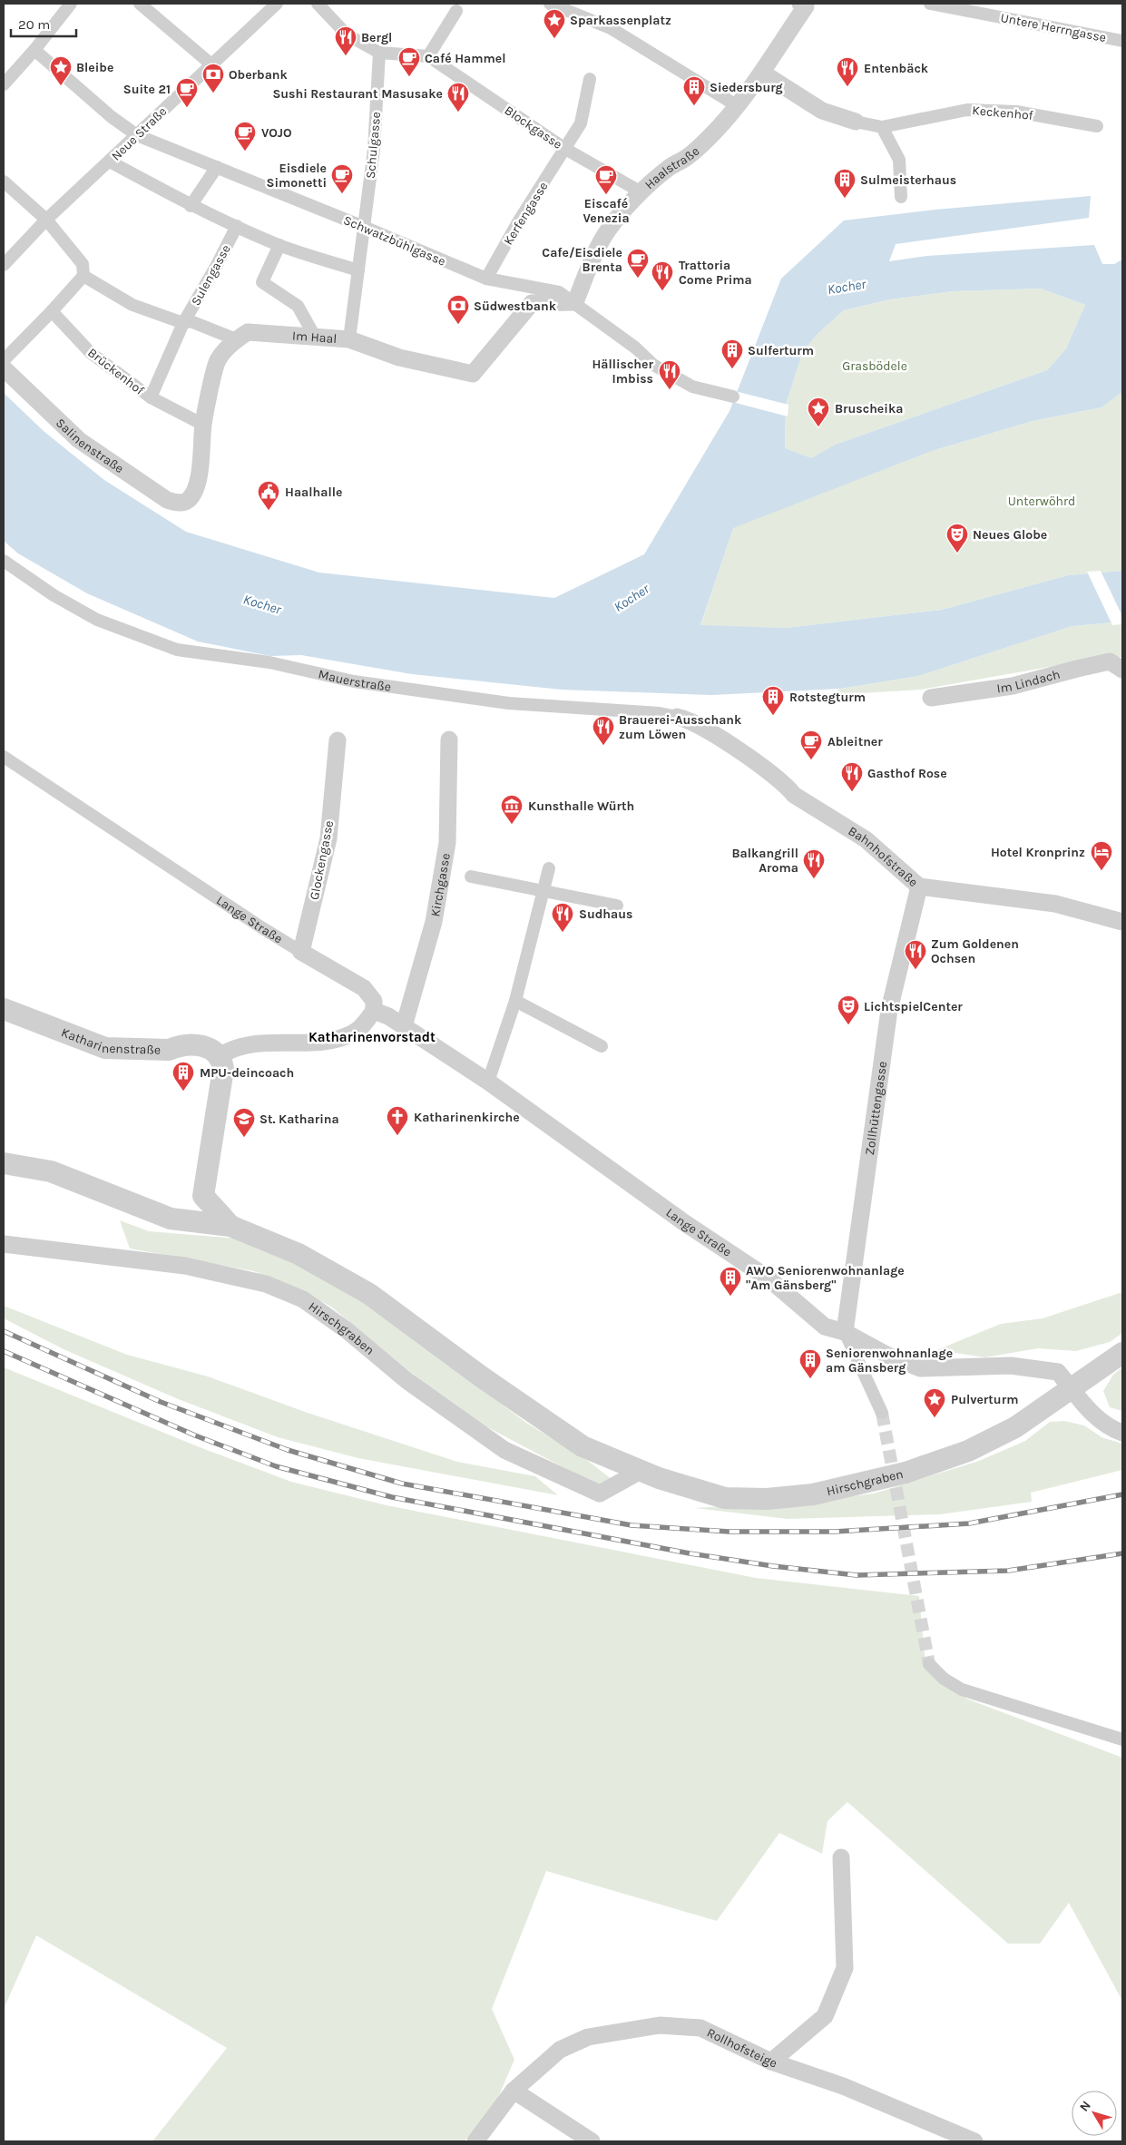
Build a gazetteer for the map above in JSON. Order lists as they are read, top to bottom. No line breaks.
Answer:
{"streets":{"street":["Untere Herrngasse","Keckenhof","Blockgasse","Neue Straße","Schulgasse","Haalstraße","Kerfengasse","Schwatzbühlgasse","Sulengasse","Im Haal","Brückenhof","Salinenstraße","Mauerstraße","Im Lindach","Bahnhofstraße","Glockengasse","Kirchgasse","Lange Straße","Katharinenstraße","Zollhüttengasse","Hirschgraben","Rollhofsteige"]},"crossings":[["Blockgasse","Haalstraße"],["Blockgasse","Kerfengasse"],["Neue Straße","Schwatzbühlgasse"],["Schulgasse","Schwatzbühlgasse"],["Schulgasse","Im Haal"],["Haalstraße","Schwatzbühlgasse"],["Haalstraße","Im Haal"],["Kerfengasse","Schwatzbühlgasse"],["Schwatzbühlgasse","Im Haal"],["Sulengasse","Im Haal"],["Sulengasse","Brückenhof"],["Im Haal","Brückenhof"],["Im Haal","Salinenstraße"],["Mauerstraße","Bahnhofstraße"],["Bahnhofstraße","Zollhüttengasse"],["Glockengasse","Lange Straße"],["Kirchgasse","Lange Straße"],["Lange Straße","Zollhüttengasse"],["Lange Straße","Hirschgraben"]],"districts":["Katharinenvorstadt"],"water":["Kocher"],"parks":["Grasbödele","Unterwöhrd"],"places":{"place":["Sparkassenplatz","Bleibe","Bruscheika","Pulverturm"],"restaurant":["Bergl","Entenbäck","Sushi Restaurant Masusake","Trattoria Come Prima","Hällischer Imbiss","Brauerei-Ausschank zum Löwen","Gasthof Rose","Balkangrill Aroma","Sudhaus","Zum Goldenen Ochsen"],"cafe":["Café Hammel","Suite 21","VOJO","Eisdiele Simonetti","Eiscafé Venezia","Cafe/Eisdiele Brenta","Ableitner"],"bank":["Oberbank","Südwestbank"],"building":["Siedersburg","Sulmeisterhaus","Sulferturm","Rotstegturm","MPU-deincoach","AWO Seniorenwohnanlage \"Am Gänsberg\"","Seniorenwohnanlage am Gänsberg"],"public building":["Haalhalle"],"theatre":["Neues Globe","LichtspielCenter"],"museum":["Kunsthalle Würth"],"hotel":["Hotel Kronprinz"],"church":["Katharinenkirche"],"school or university":["St. Katharina"]},"scale_bar":"20 m","north":"top left"}
